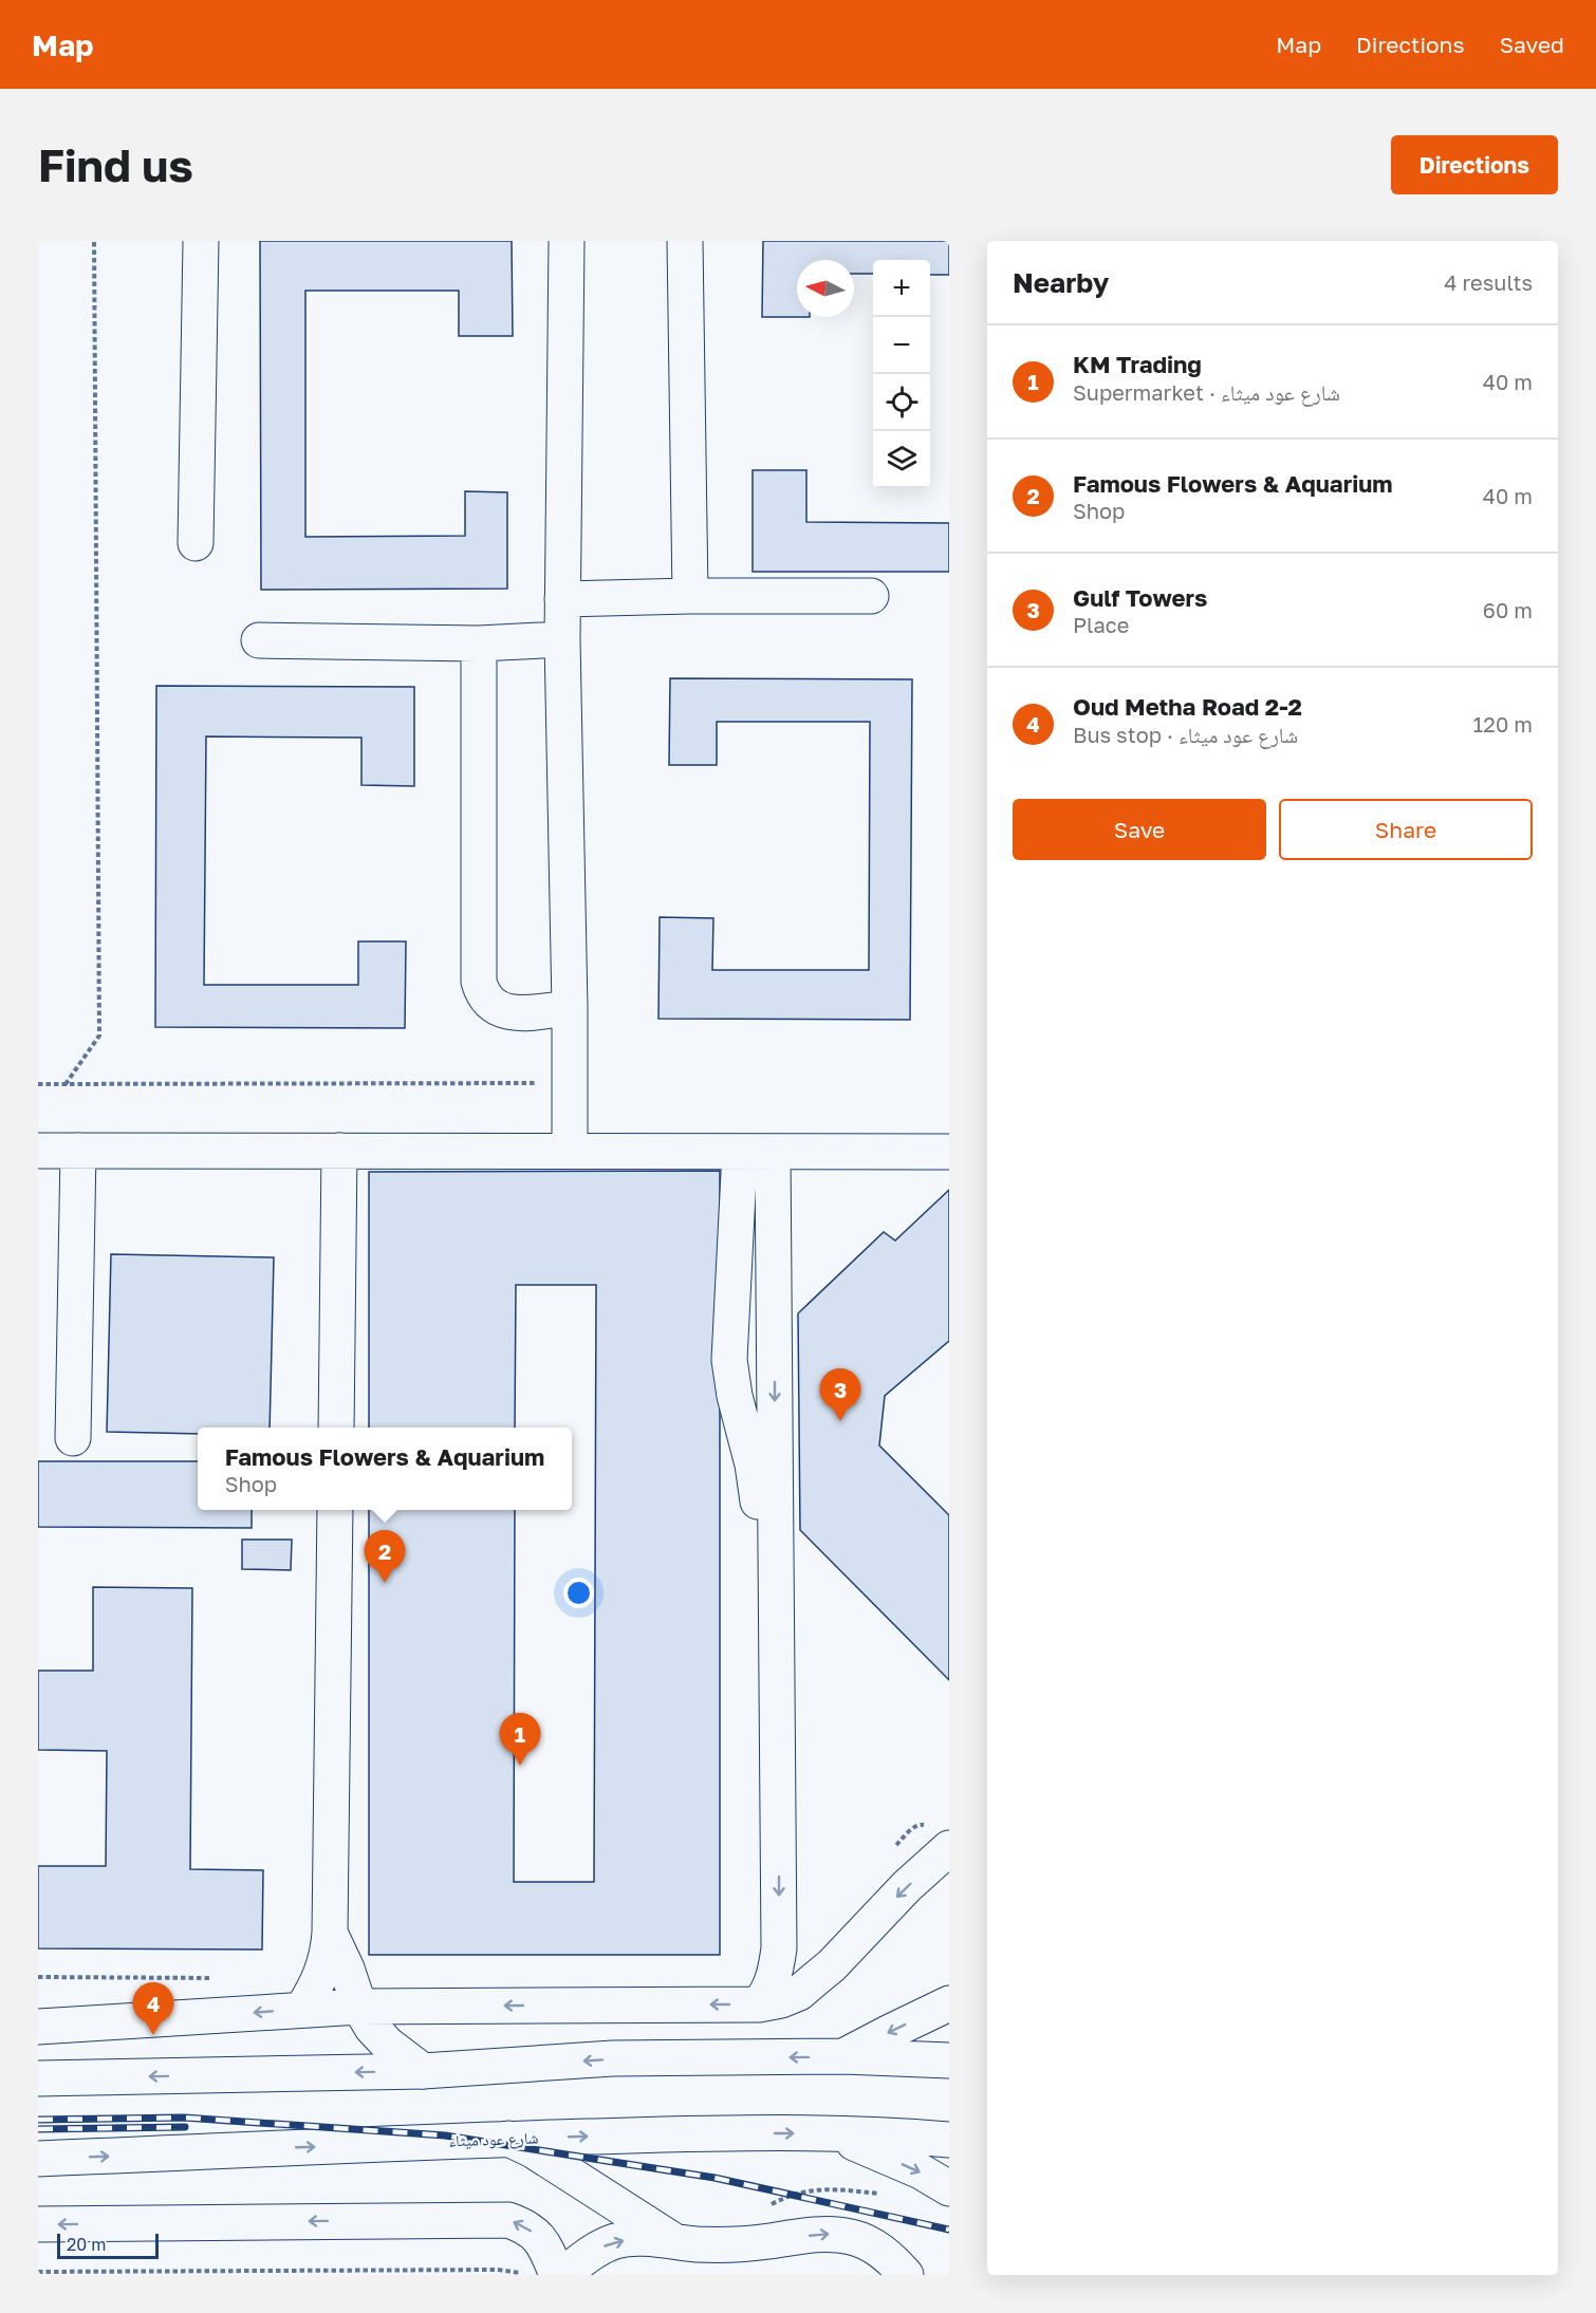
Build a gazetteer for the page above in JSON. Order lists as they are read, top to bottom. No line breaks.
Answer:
{"streets":{"street":["شارع عود ميثاء"]},"scale_bar":"20 m","north":"left","page":{"header":"Map","nav":["Map","Directions","Saved"],"buttons":["Directions",["Save","Share"]],"title":"Find us","heading":["Nearby","4 results"],"map_buttons":["+","−"],"list":[{"mark":"1","name":"KM Trading","note":"Supermarket · شارع عود ميثاء","value":"40 m"},{"mark":"2","name":"Famous Flowers & Aquarium","note":"Shop","value":"40 m"},{"mark":"3","name":"Gulf Towers","note":"Place","value":"60 m"},{"mark":"4","name":"Oud Metha Road 2-2","note":"Bus stop · شارع عود ميثاء","value":"120 m"}],"pins":["3","2","1","4"],"popup":["Famous Flowers & Aquarium","Shop"],"scale":"20 m"}}
